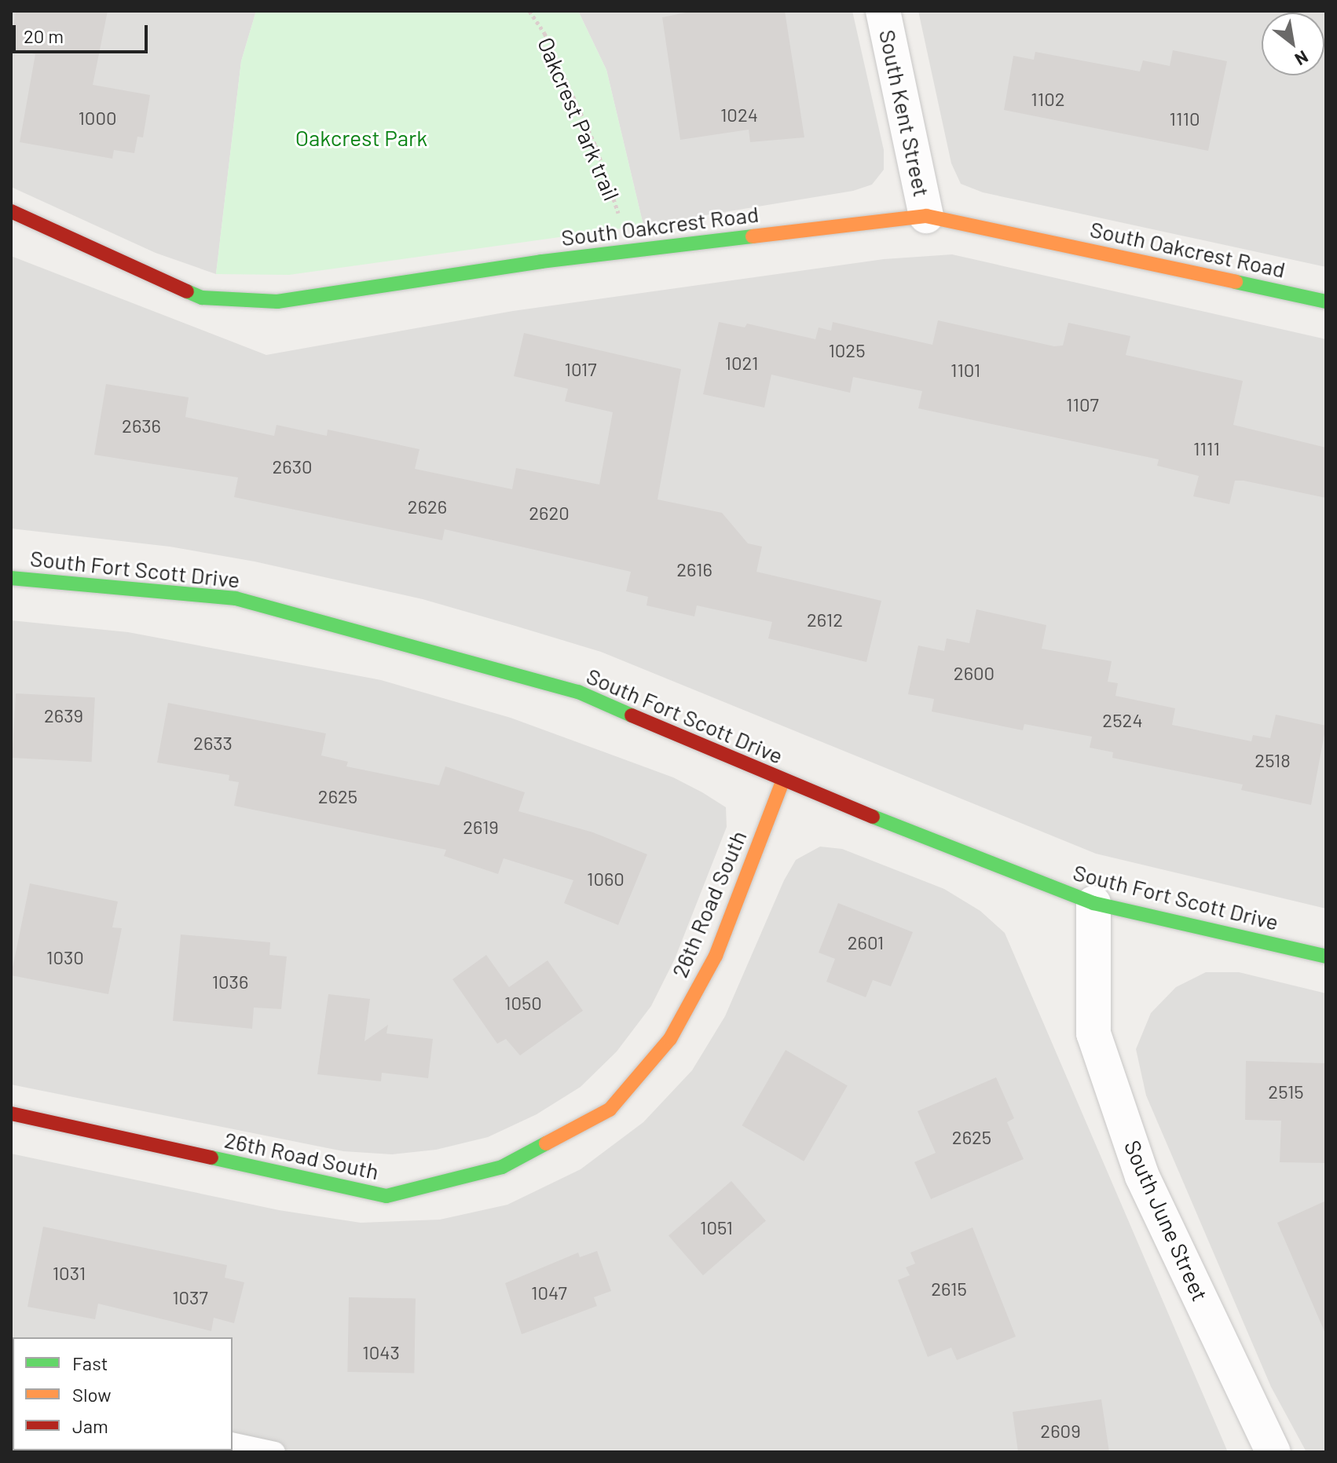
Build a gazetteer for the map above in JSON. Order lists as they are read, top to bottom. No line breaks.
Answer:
{"streets":{"street":["South Kent Street","South Oakcrest Road","South Fort Scott Drive","26th Road South","South June Street"],"path":["Oakcrest Park trail"]},"crossings":[["South Kent Street","South Oakcrest Road"],["South Fort Scott Drive","26th Road South"],["South Fort Scott Drive","South June Street"]],"parks":["Oakcrest Park"],"house_numbers":["1102","1024","1000","1110","1025","1021","1017","1101","1107","2636","1111","2630","2626","2620","2616","2612","2600","2639","2524","2633","2518","2625","2619","1060","2601","1030","1036","1050","2515","2625","1051","1031","2615","1047","1037","1043","2609"],"legend":["Fast","Slow","Jam"],"scale_bar":"20 m","north":"bottom right"}
